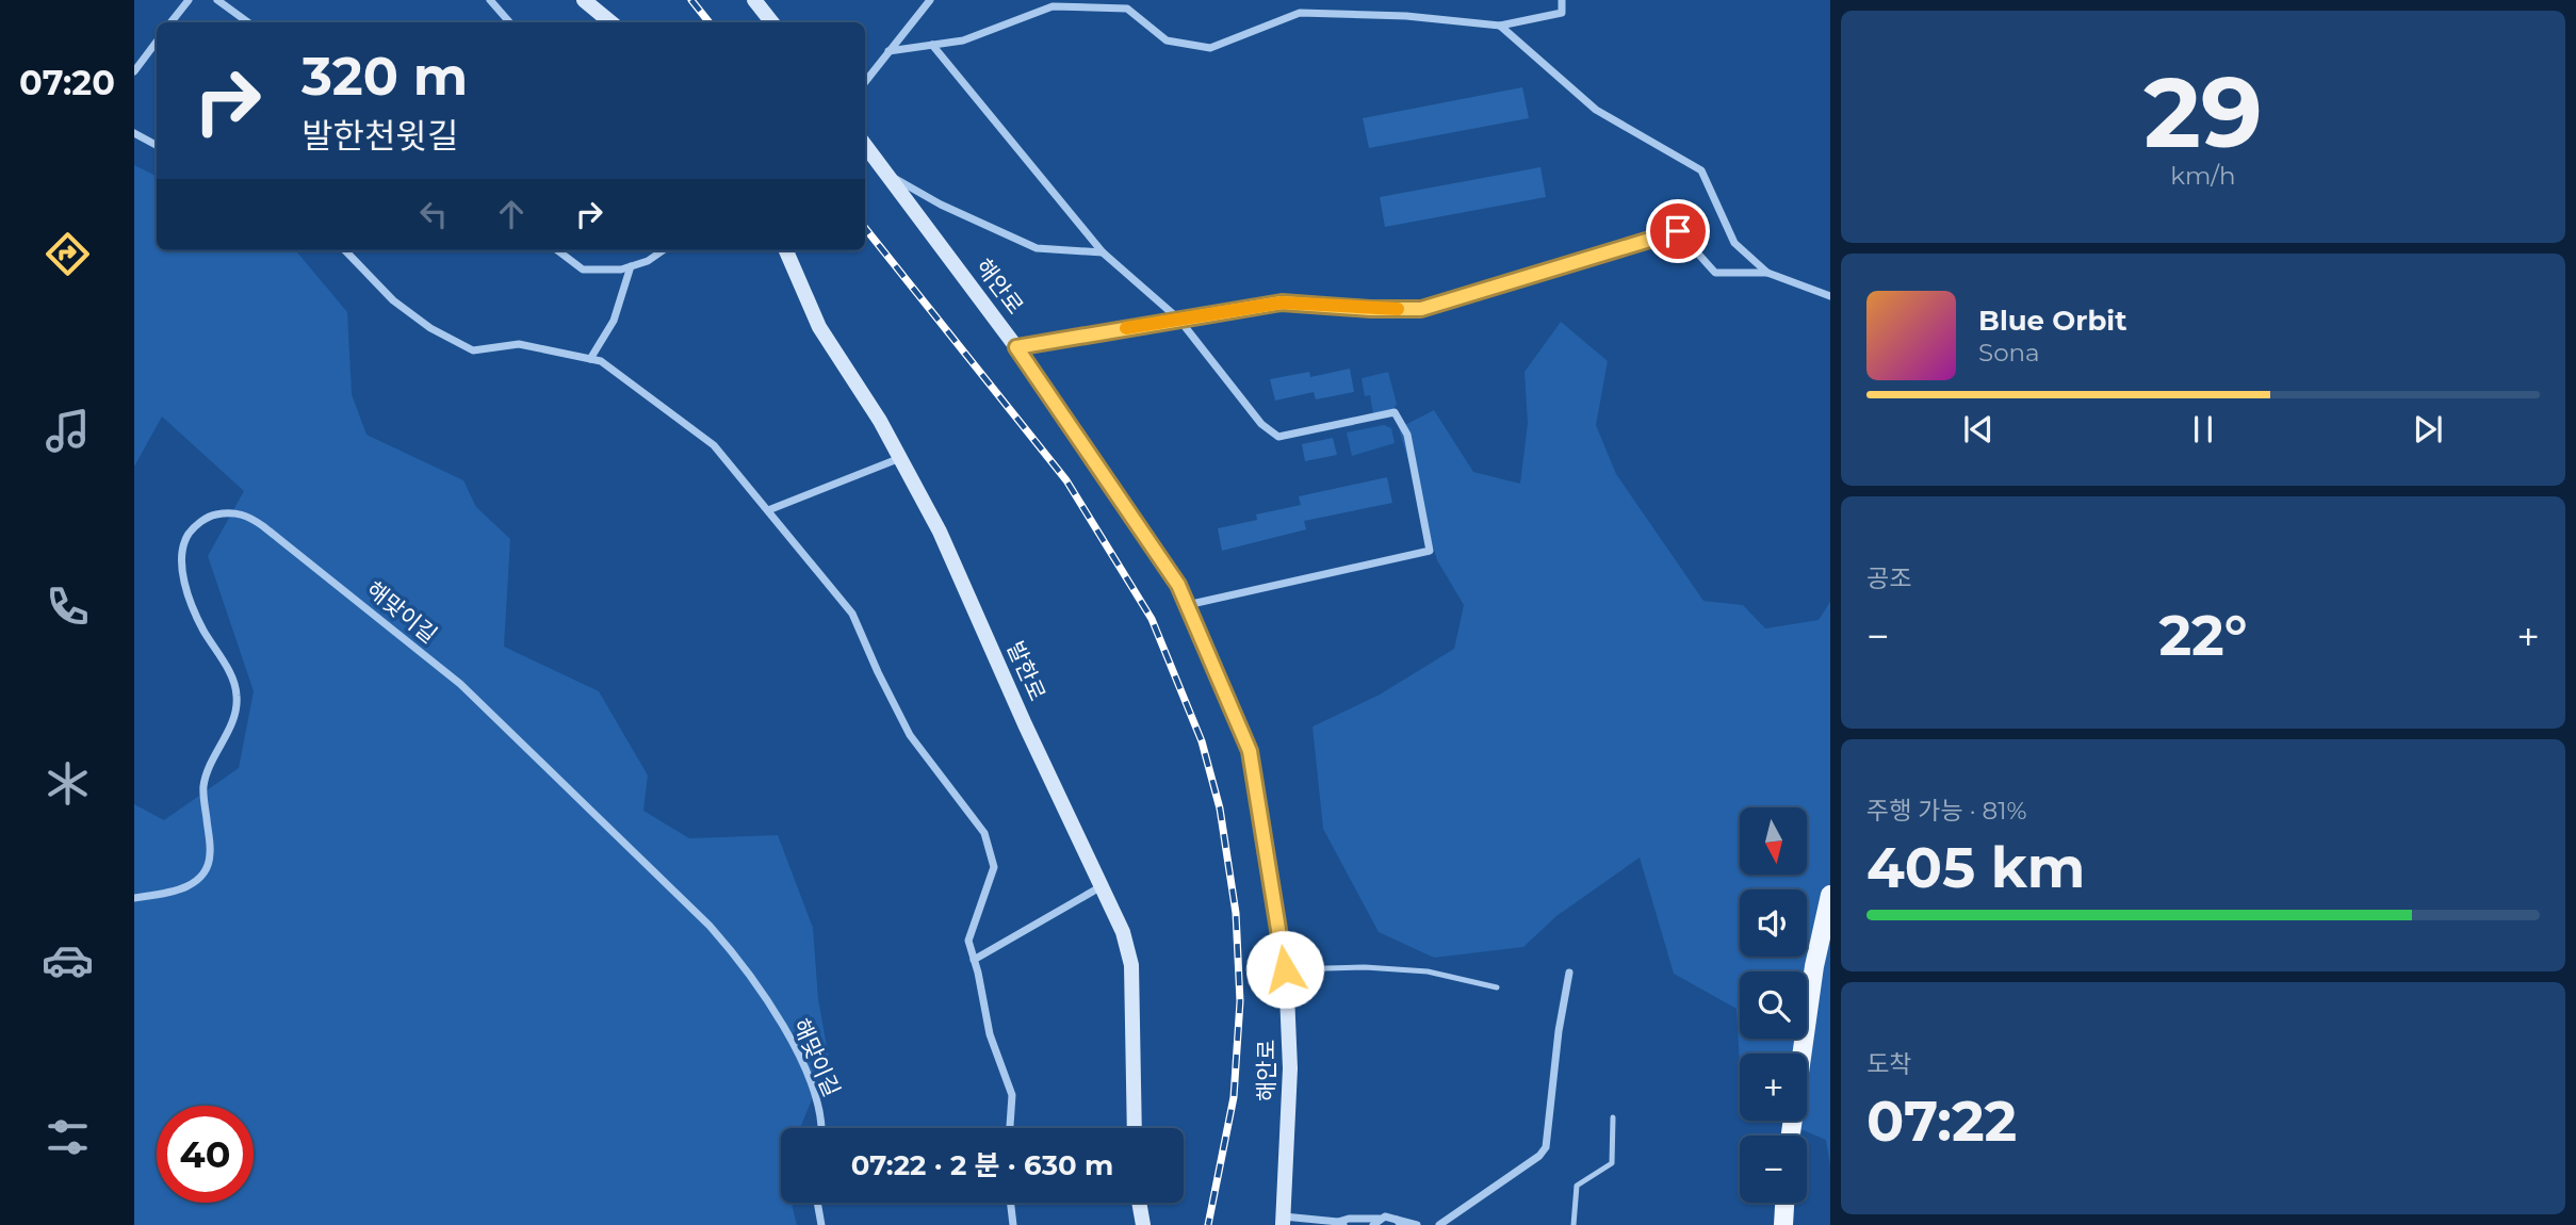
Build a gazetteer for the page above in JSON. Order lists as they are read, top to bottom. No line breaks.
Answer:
{"streets":{"street":["해안로","해맞이길","발한로"]},"north":"bottom","page":{"tabs":"07:20","tile":[["29","km/h"],"공조",["주행 가능 · 81%","405 km"],["도착","07:22"]],"turn":["320 m","발한천윗길"],"song":["Blue Orbit","Sona"],"heat":["−","22°","+"],"map_buttons":["+","−"],"limit":"40","trip":"07:22 · 2 분 · 630 m"}}
